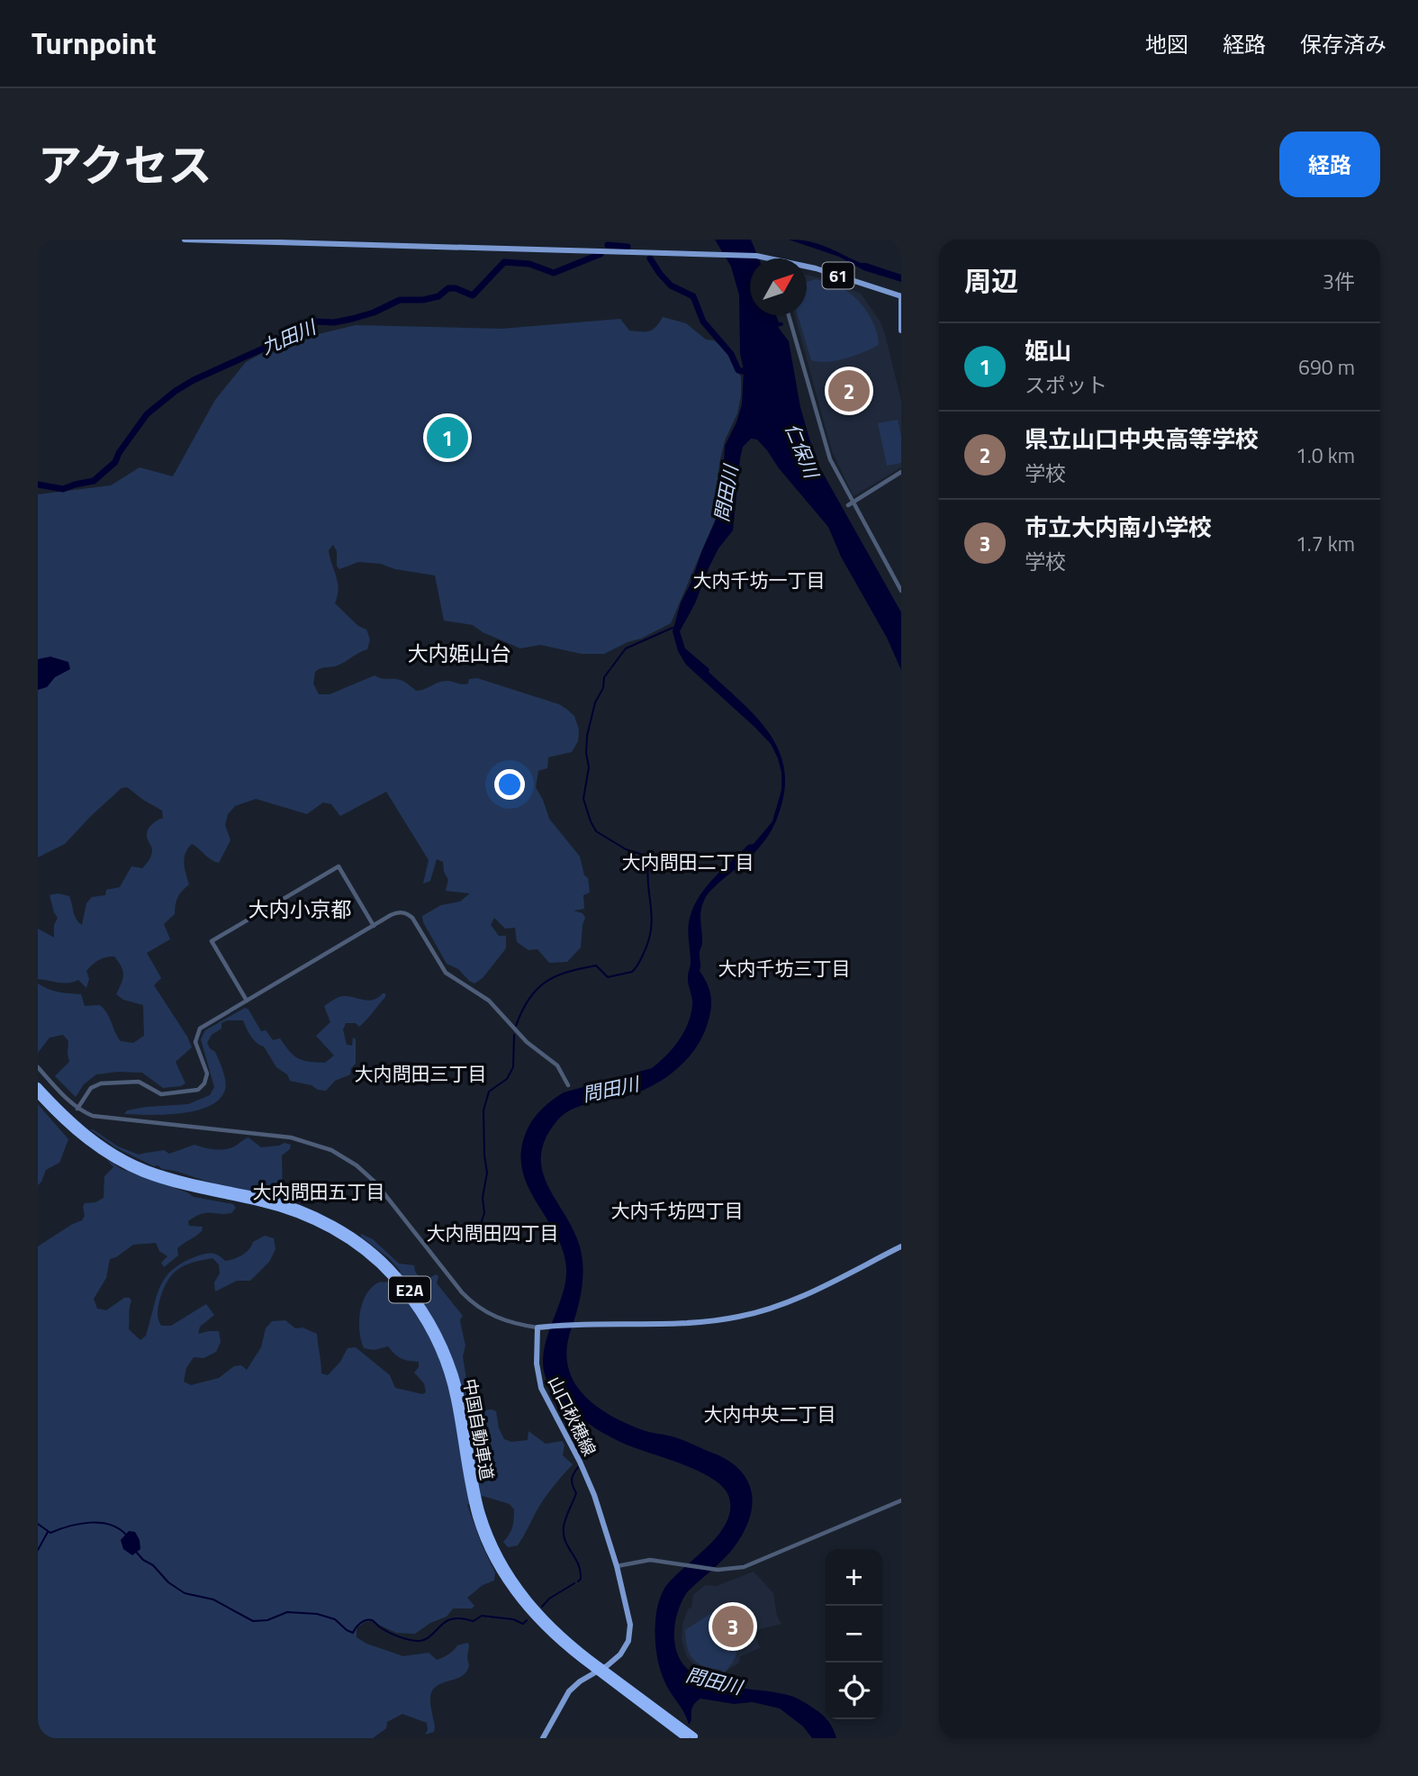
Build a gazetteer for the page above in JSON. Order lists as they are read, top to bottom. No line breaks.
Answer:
{"streets":{"highway":["E2A","中国自動車道"],"main road":["61","山口秋穂線"]},"districts":["大内千坊一丁目","大内姫山台","大内問田二丁目","大内小京都","大内千坊三丁目","大内問田三丁目","大内問田五丁目","大内千坊四丁目","大内問田四丁目","大内中央二丁目"],"water":["九田川","仁保川","問田川"],"north":"top right","page":{"header":"Turnpoint","nav":["地図","経路","保存済み"],"title":"アクセス","buttons":"経路","heading":["周辺","3件"],"list":[{"mark":"1","name":"姫山","note":"スポット","value":"690 m"},{"mark":"2","name":"県立山口中央高等学校","note":"学校","value":"1.0 km"},{"mark":"3","name":"市立大内南小学校","note":"学校","value":"1.7 km"}],"pins":["2","1","3"],"map_buttons":["+","−"]}}
